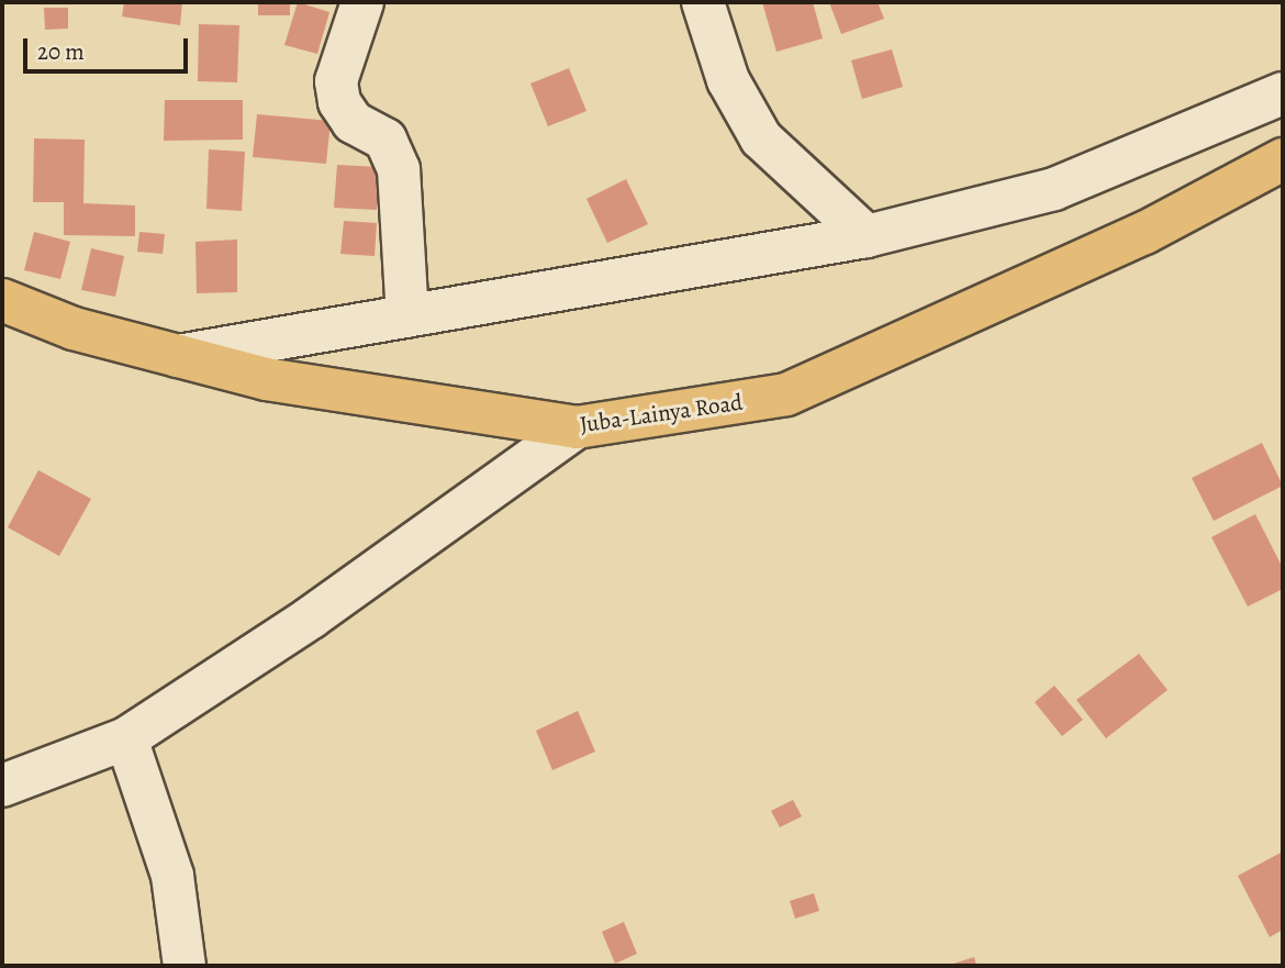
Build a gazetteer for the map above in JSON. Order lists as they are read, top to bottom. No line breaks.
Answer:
{"streets":{"main road":["Juba-Lainya Road"]},"scale_bar":"20 m"}
